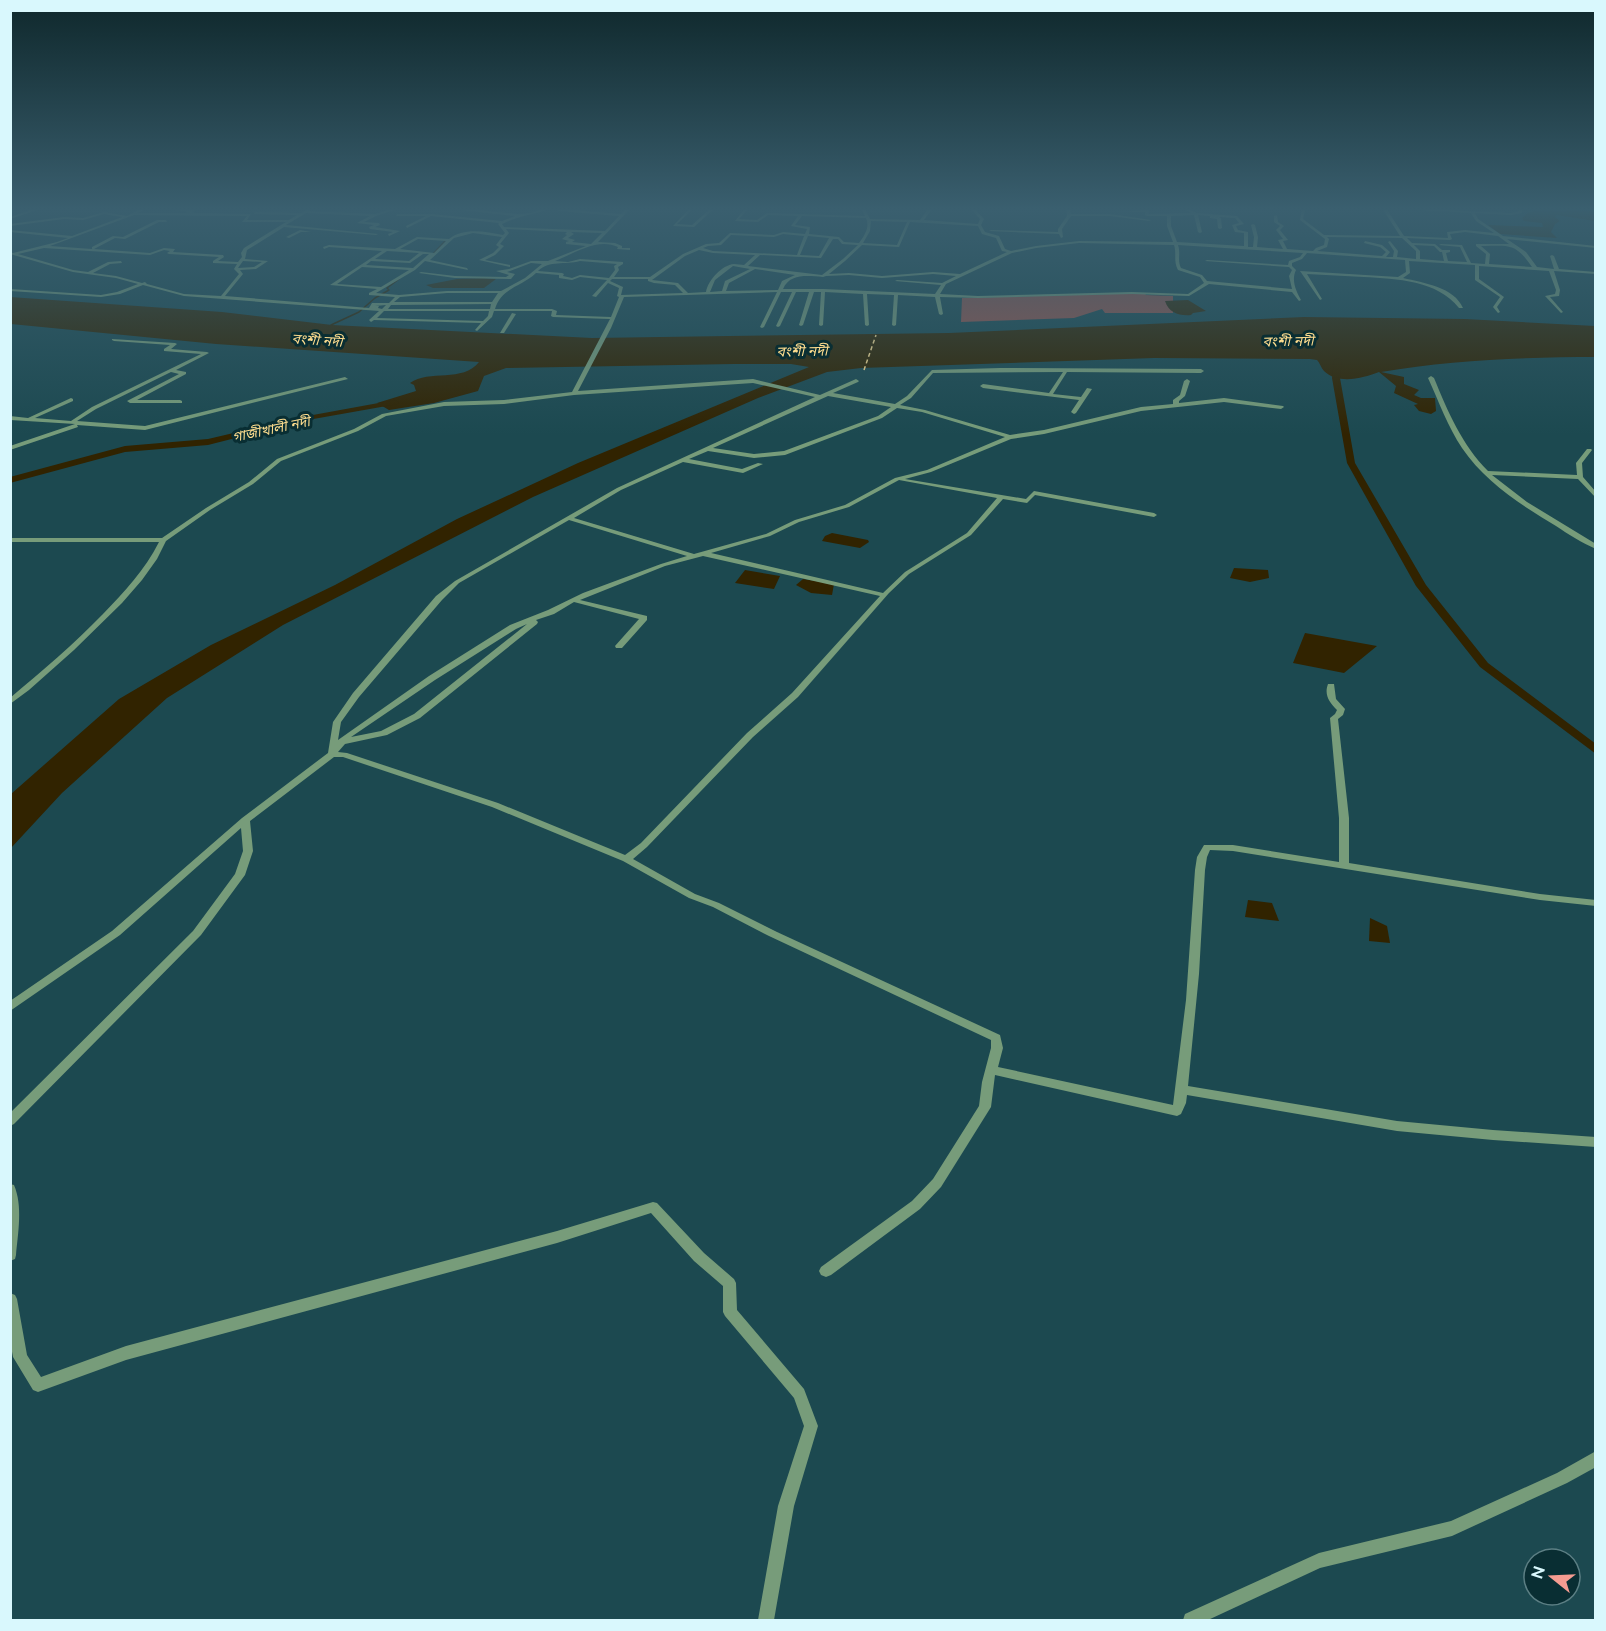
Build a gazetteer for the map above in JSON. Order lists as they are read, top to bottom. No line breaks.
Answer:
{"water":["বংশী নদী","গাজীখালী নদী"],"north":"left"}
